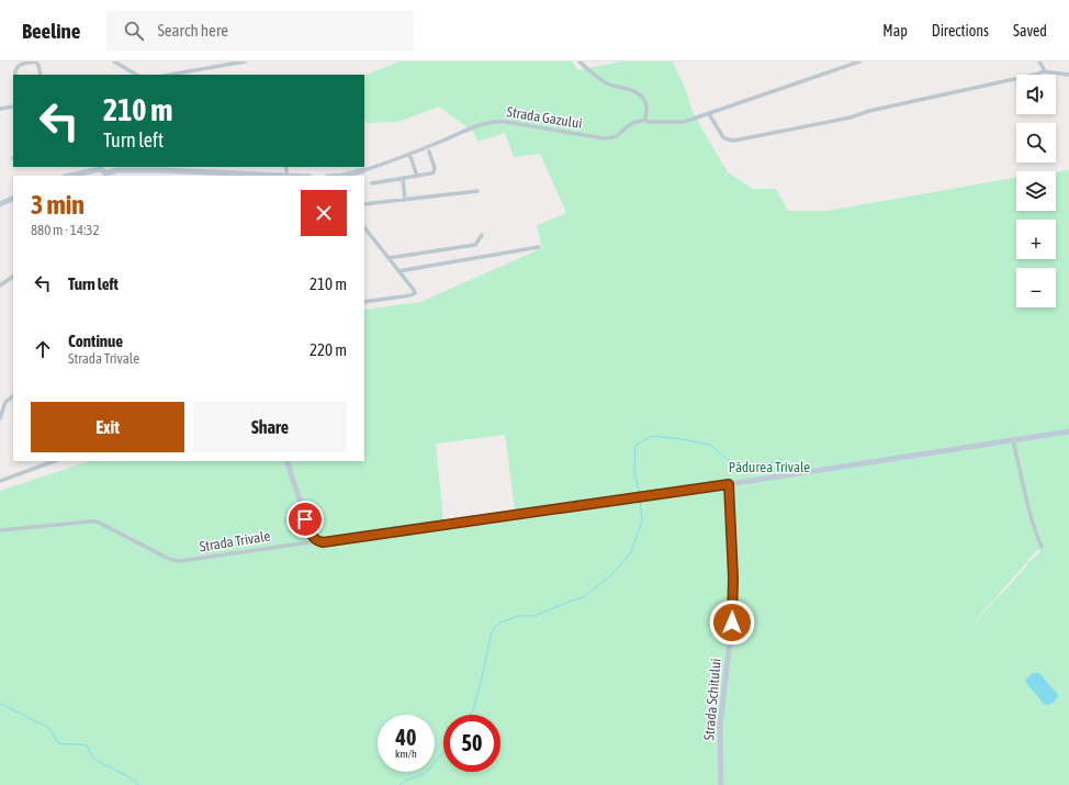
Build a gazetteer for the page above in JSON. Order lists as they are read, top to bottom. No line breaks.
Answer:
{"streets":{"main road":["Strada Trivale","Strada Schitului"],"street":["Strada Gazului"]},"crossings":[["Strada Trivale","Strada Schitului"]],"parks":["Pădurea Trivale"],"page":{"header":"Beeline","search":"Search here","nav":["Map","Directions","Saved"],"map_buttons":["+","−"],"turn":["210 m","Turn left"],"heading":["3 min","880 m · 14:32"],"list":[{"name":"Turn left","value":"210 m"},{"name":"Continue","note":"Strada Trivale","value":"220 m"}],"buttons":["Exit","Share"],"speed":"40 km/h","limit":"50"}}
